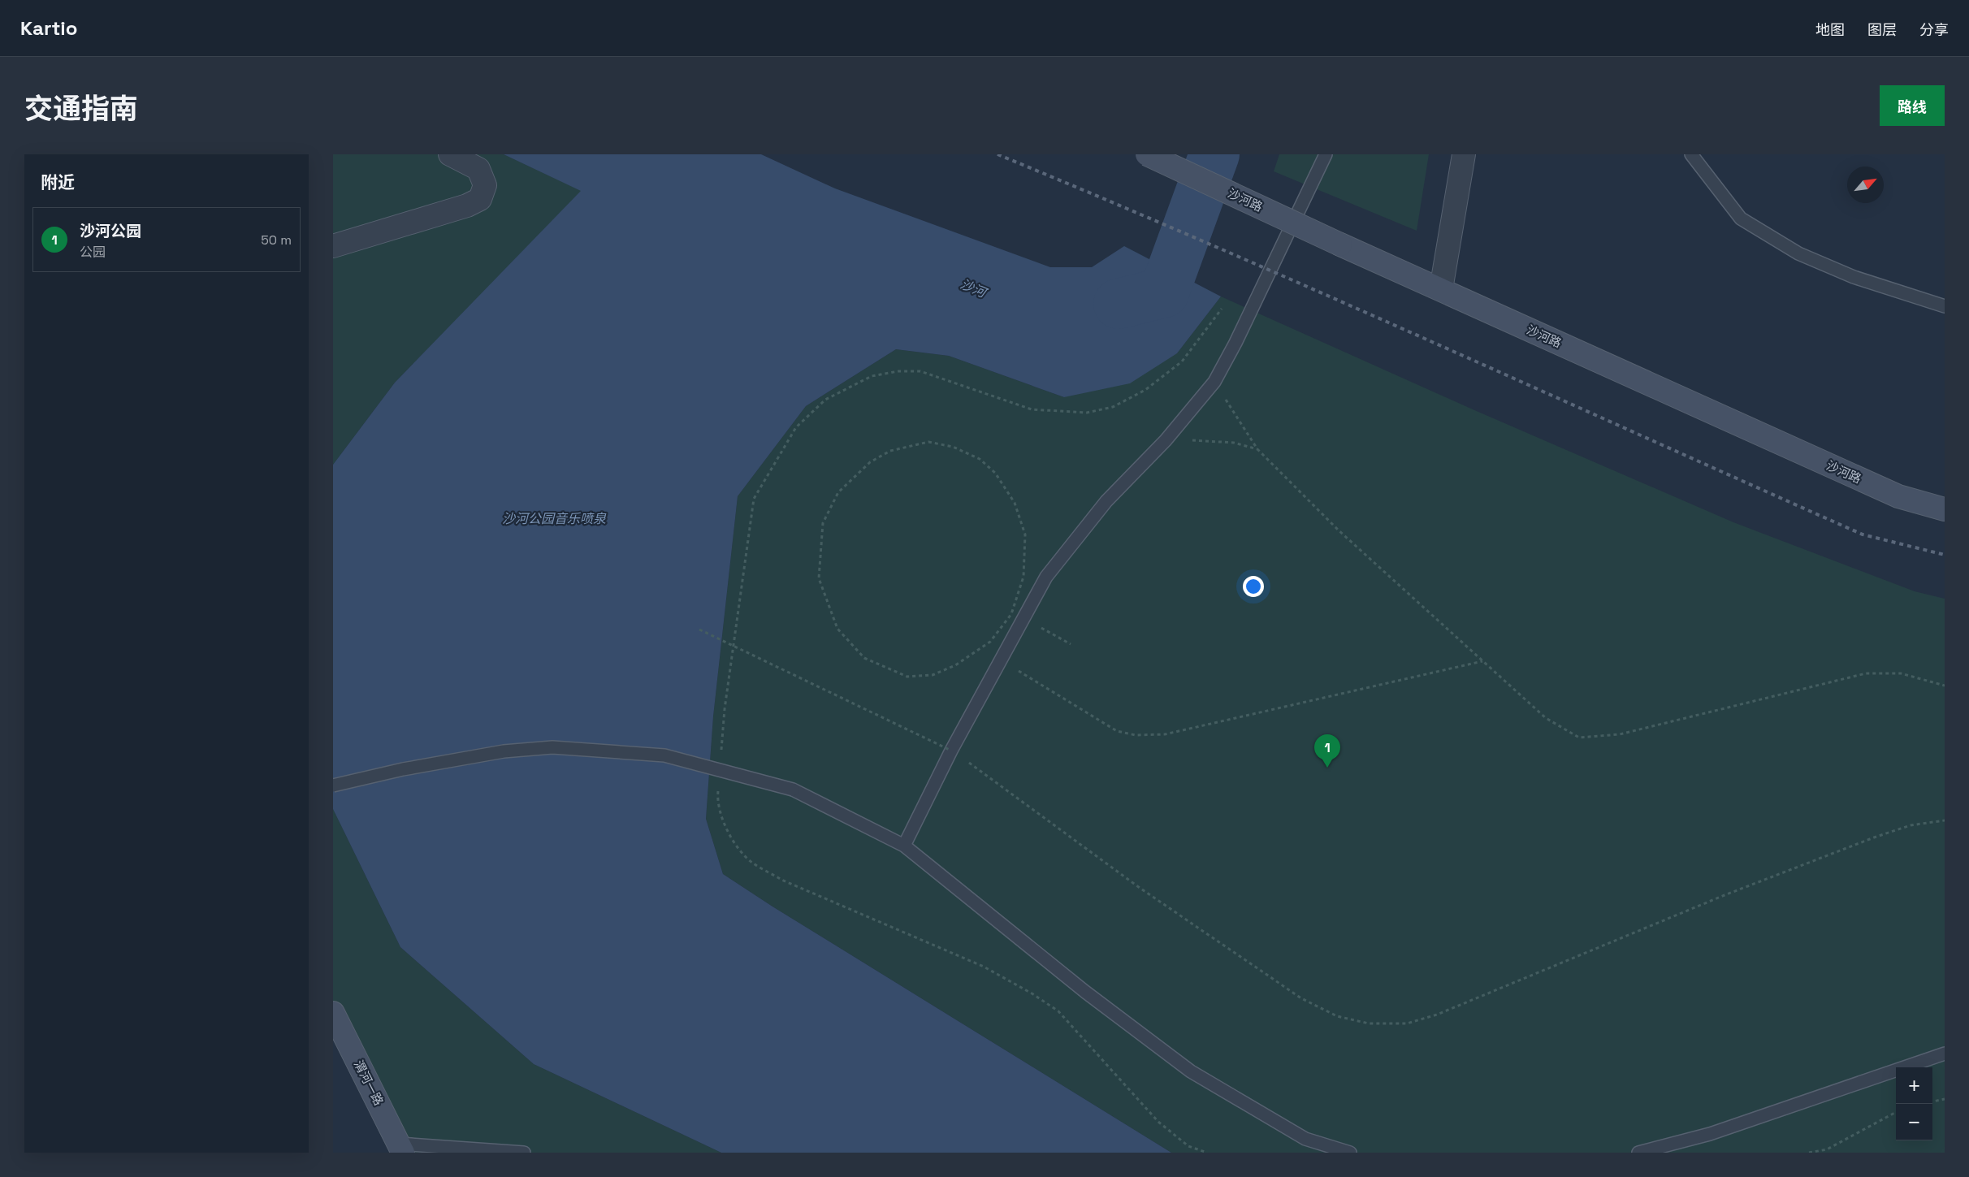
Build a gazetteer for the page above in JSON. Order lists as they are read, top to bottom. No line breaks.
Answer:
{"streets":{"main road":["沙河路","渭河一路"]},"water":["沙河","沙河公园音乐喷泉"],"north":"top right","page":{"header":"Kartio","nav":["地图","图层","分享"],"title":"交通指南","buttons":"路线","heading":"附近","list":[{"mark":"1","name":"沙河公园","note":"公园","value":"50 m"}],"pins":"1","map_buttons":["+","−"]}}
